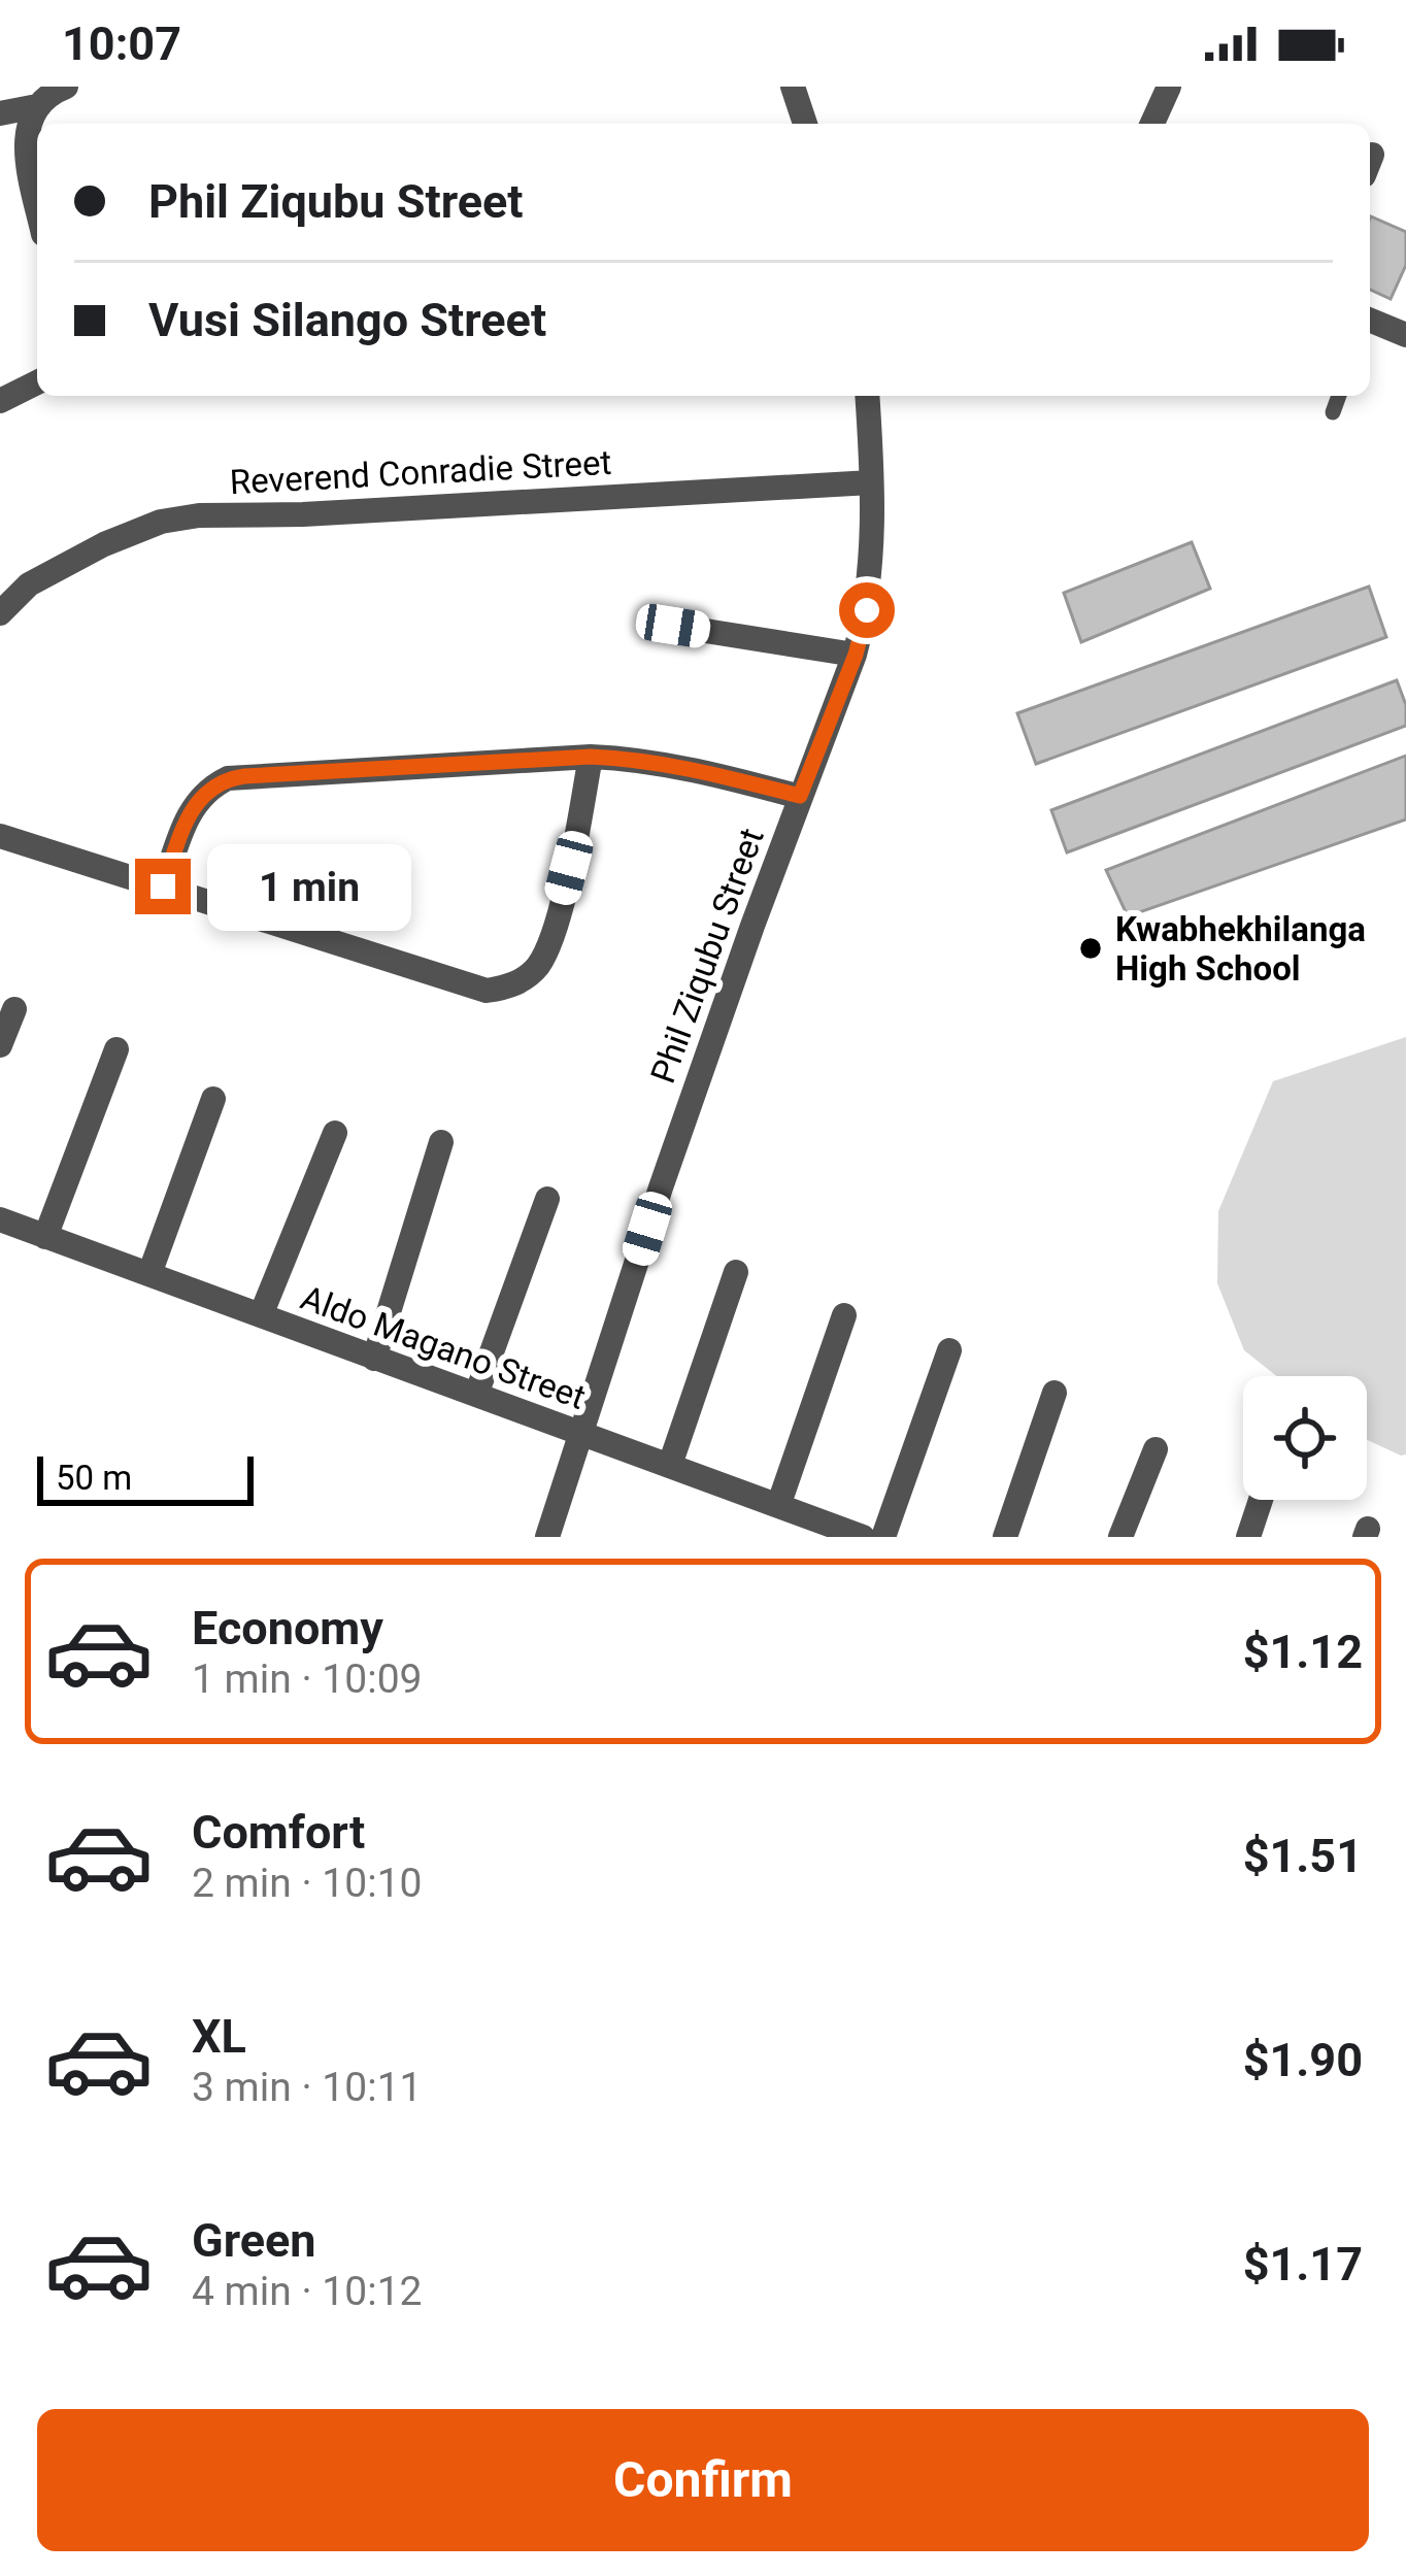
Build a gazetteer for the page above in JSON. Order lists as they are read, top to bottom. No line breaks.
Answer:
{"streets":{"street":["Reverend Conradie Street","Phil Ziqubu Street","Aldo Magano Street"]},"crossings":[["Reverend Conradie Street","Phil Ziqubu Street"],["Phil Ziqubu Street","Aldo Magano Street"]],"places":["Kwabhekhilanga High School"],"scale_bar":"50 m","page":{"status":"10:07","banner":["Phil Ziqubu Street","Vusi Silango Street"],"bubble":"1 min","scale":"50 m","list":[{"name":"Economy","note":"1 min · 10:09","value":"$1.12"},{"name":"Comfort","note":"2 min · 10:10","value":"$1.51"},{"name":"XL","note":"3 min · 10:11","value":"$1.90"},{"name":"Green","note":"4 min · 10:12","value":"$1.17"}],"buttons":"Confirm"}}
